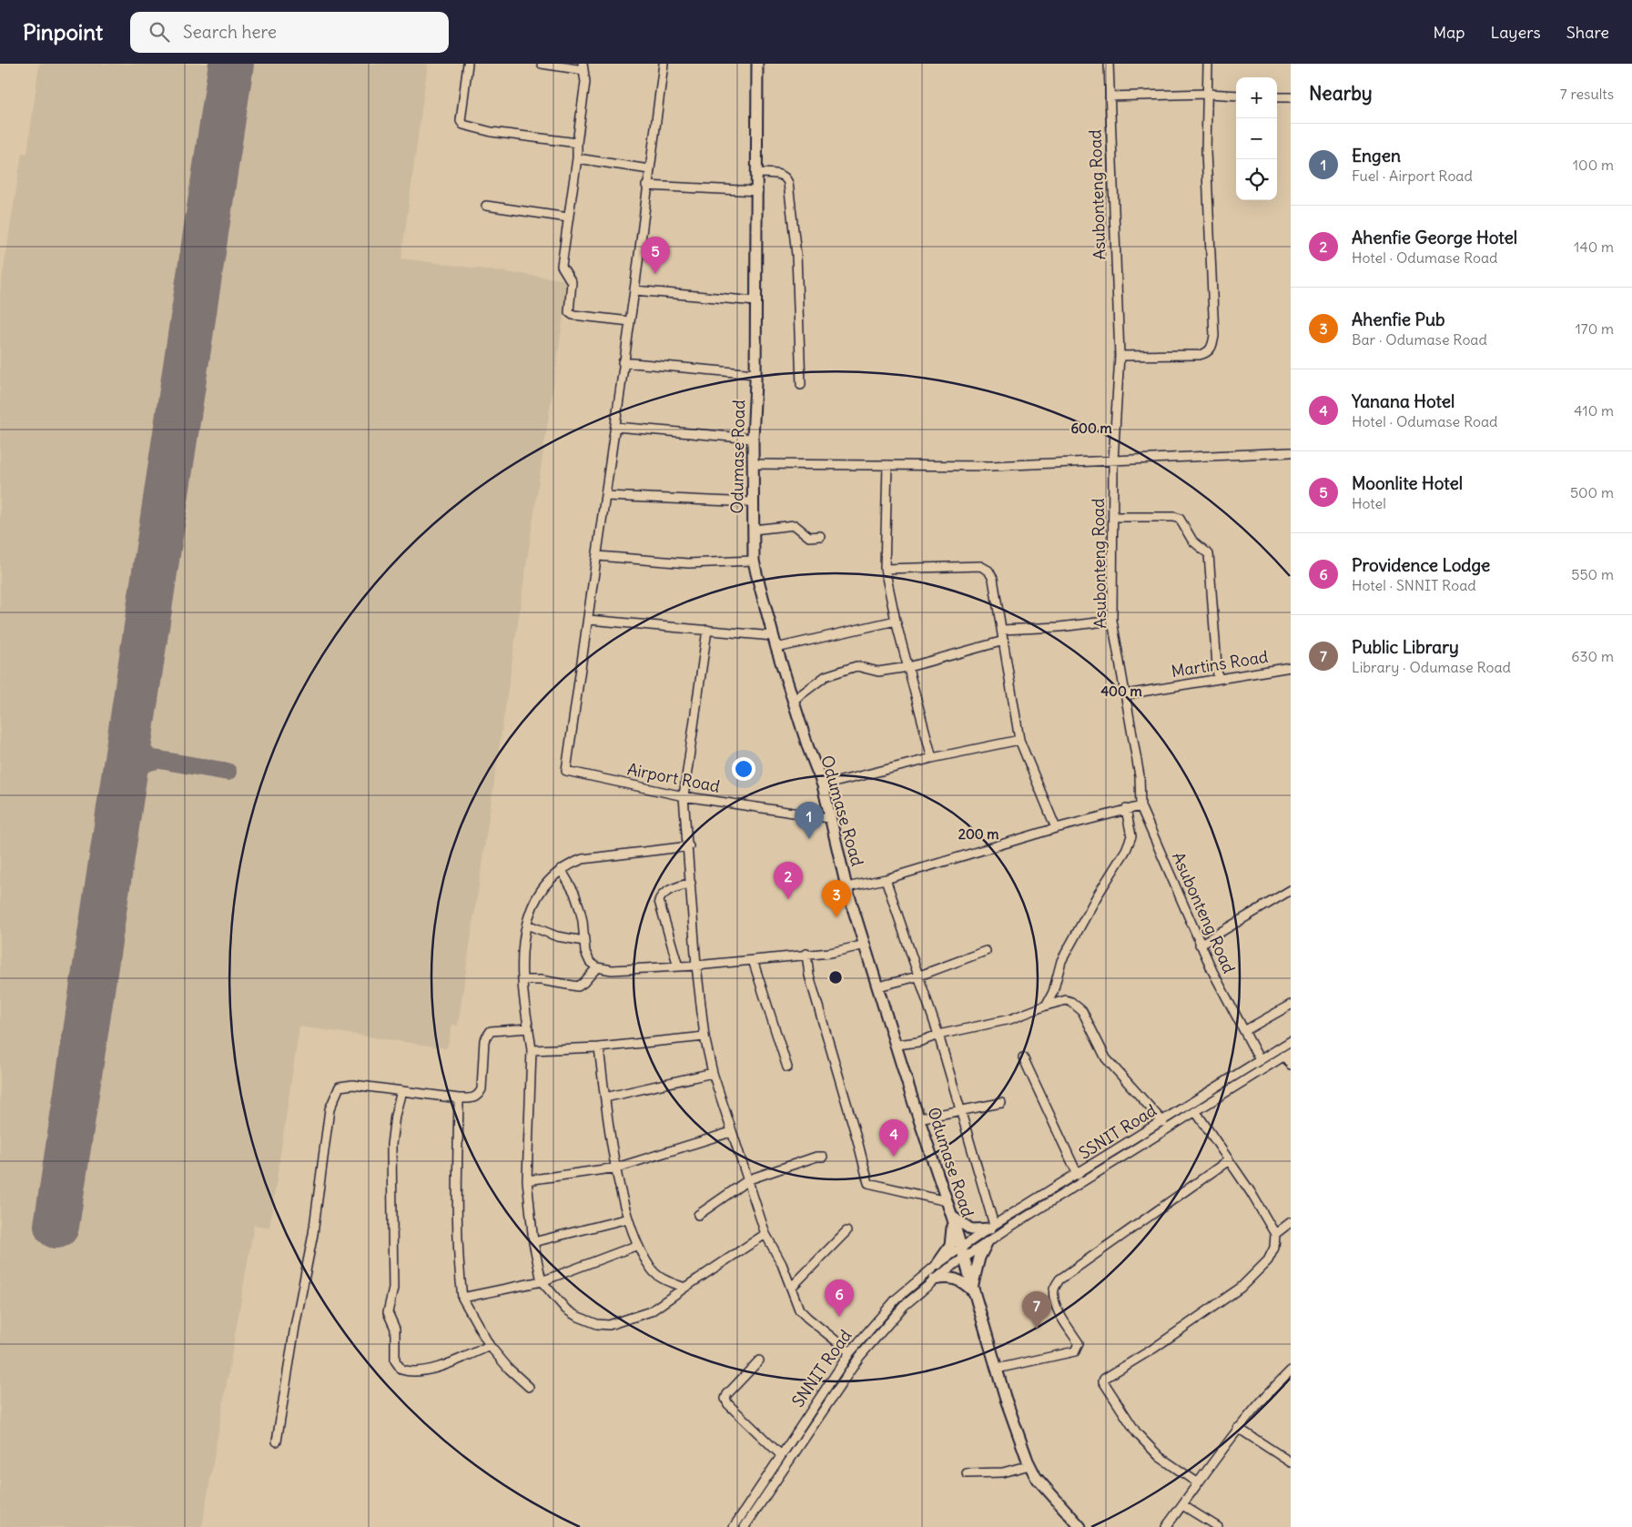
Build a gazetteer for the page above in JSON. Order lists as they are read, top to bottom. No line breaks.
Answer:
{"streets":{"main road":["Odumase Road"],"street":["Asubonteng Road","Martins Road","Airport Road","SSNIT Road","SNNIT Road"]},"crossings":[["Asubonteng Road","Martins Road"],["Asubonteng Road","SSNIT Road"],["Odumase Road","Airport Road"],["Odumase Road","SSNIT Road"],["Odumase Road","SNNIT Road"],["SSNIT Road","SNNIT Road"]],"page":{"header":"Pinpoint","search":"Search here","nav":["Map","Layers","Share"],"heading":["Nearby","7 results"],"map_buttons":["+","−"],"list":[{"mark":"1","name":"Engen","note":"Fuel · Airport Road","value":"100 m"},{"mark":"2","name":"Ahenfie George Hotel","note":"Hotel · Odumase Road","value":"140 m"},{"mark":"3","name":"Ahenfie Pub","note":"Bar · Odumase Road","value":"170 m"},{"mark":"4","name":"Yanana Hotel","note":"Hotel · Odumase Road","value":"410 m"},{"mark":"5","name":"Moonlite Hotel","note":"Hotel","value":"500 m"},{"mark":"6","name":"Providence Lodge","note":"Hotel · SNNIT Road","value":"550 m"},{"mark":"7","name":"Public Library","note":"Library · Odumase Road","value":"630 m"}],"pins":["5","1","2","3","4","6","7"]},"rings":["600 m","400 m","200 m"]}
